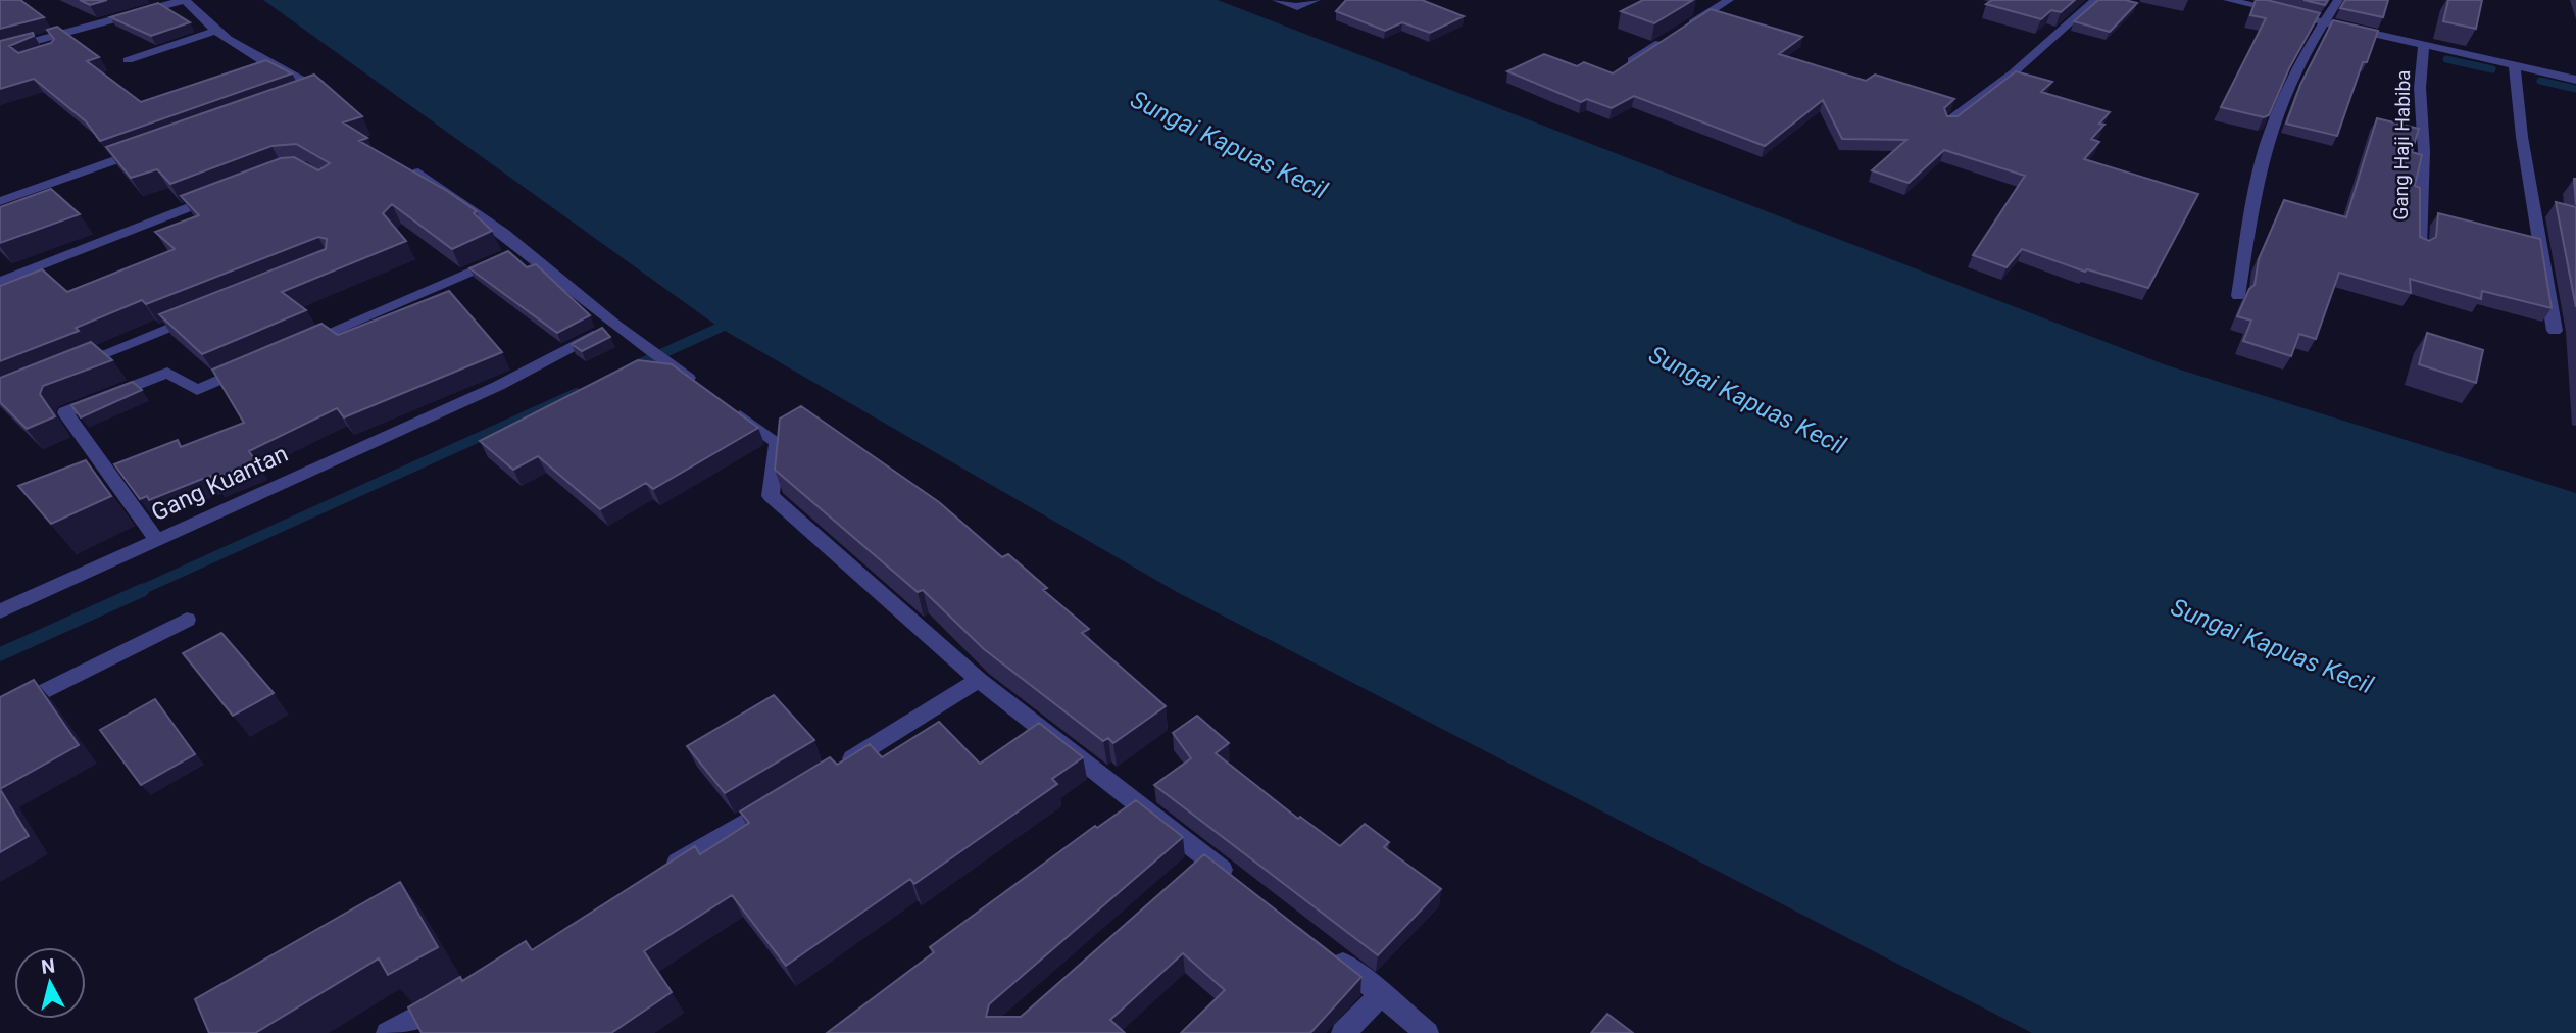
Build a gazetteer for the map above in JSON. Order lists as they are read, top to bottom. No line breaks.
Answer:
{"streets":{"street":["Gang Haji Habiba","Gang Kuantan"]},"water":["Sungai Kapuas Kecil"],"north":"top"}
